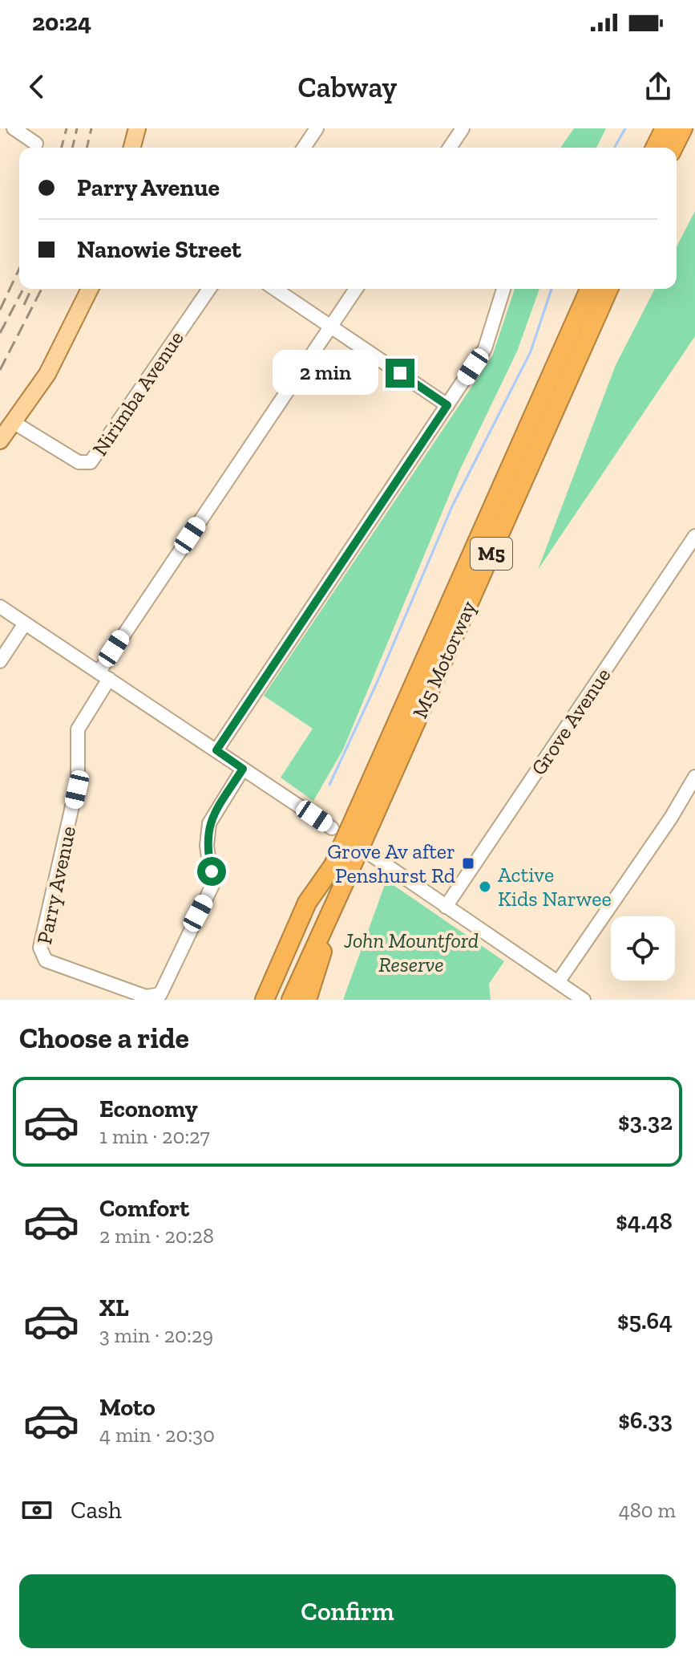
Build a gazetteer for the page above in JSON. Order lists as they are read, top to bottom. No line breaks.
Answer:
{"streets":{"highway":["M5","M5 Motorway"],"street":["Nirimba Avenue","Grove Avenue","Parry Avenue"]},"crossings":[["M5","M5 Motorway"]],"parks":["John Mountford Reserve"],"places":{"transit":["Grove Av after Penshurst Rd"],"other":["Active Kids Narwee"]},"page":{"status":"20:24","header":"Cabway","banner":["Parry Avenue","Nanowie Street"],"bubble":"2 min","heading":"Choose a ride","list":[{"name":"Economy","note":"1 min · 20:27","value":"$3.32"},{"name":"Comfort","note":"2 min · 20:28","value":"$4.48"},{"name":"XL","note":"3 min · 20:29","value":"$5.64"},{"name":"Moto","note":"4 min · 20:30","value":"$6.33"}],"pay":["Cash","480 m"],"buttons":"Confirm"}}
